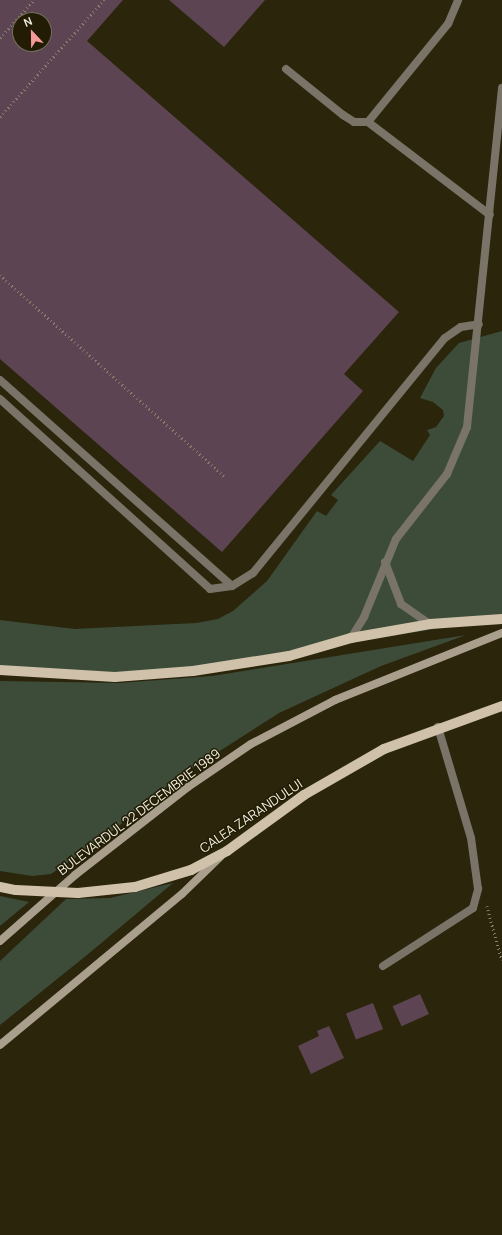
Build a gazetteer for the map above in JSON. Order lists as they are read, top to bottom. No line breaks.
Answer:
{"streets":{"main road":["BULEVARDUL 22 DECEMBRIE 1989","CALEA ZARANDULUI"]},"north":"top"}
